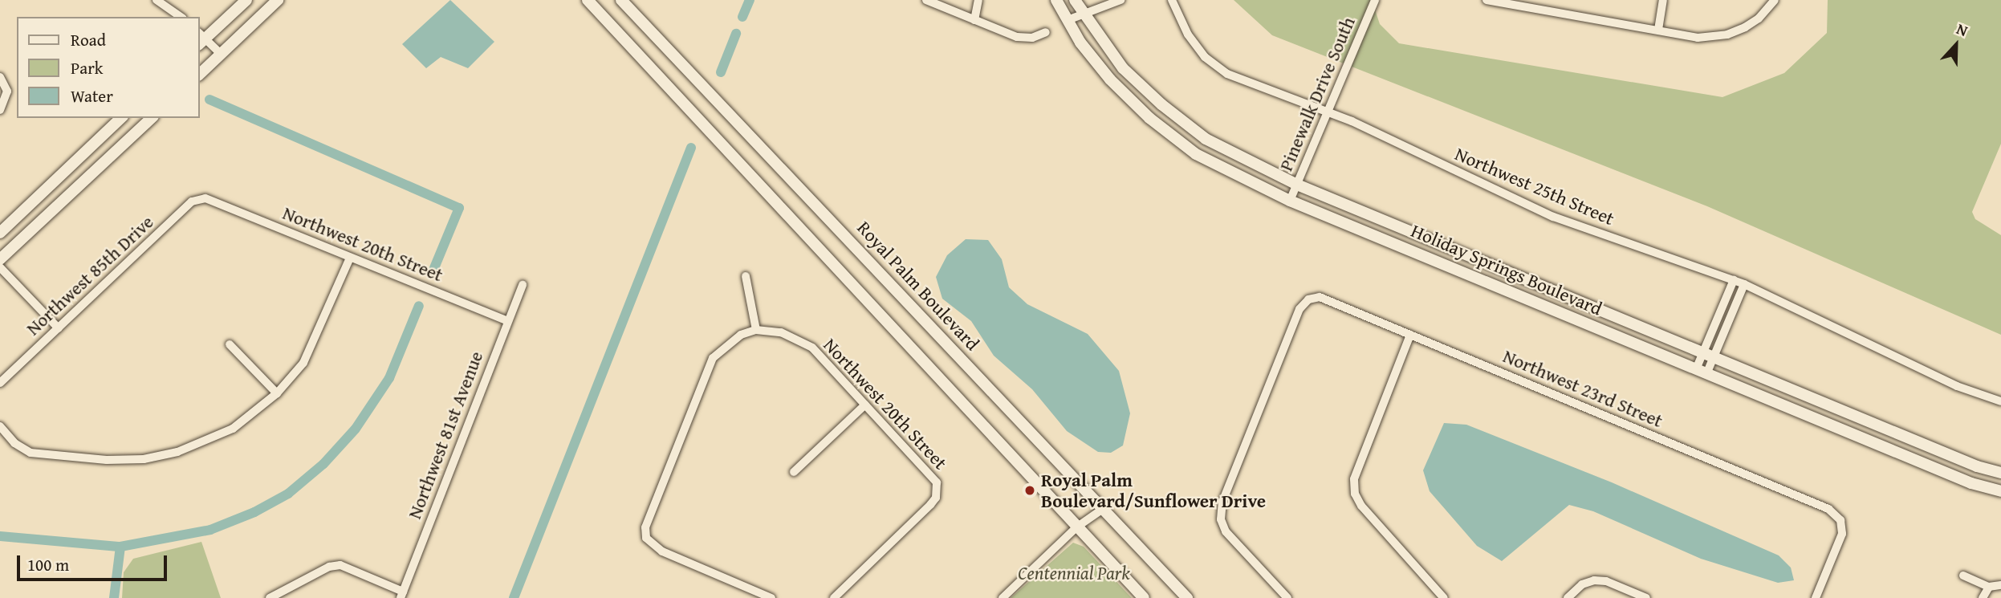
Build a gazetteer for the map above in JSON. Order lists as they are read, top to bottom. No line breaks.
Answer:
{"streets":{"street":["Pinewalk Drive South","Northwest 25th Street","Northwest 20th Street","Holiday Springs Boulevard","Northwest 85th Drive","Royal Palm Boulevard","Northwest 23rd Street","Northwest 81st Avenue"]},"crossings":[["Pinewalk Drive South","Northwest 25th Street"],["Pinewalk Drive South","Holiday Springs Boulevard"],["Northwest 20th Street","Northwest 85th Drive"],["Northwest 20th Street","Northwest 81st Avenue"]],"parks":["Centennial Park"],"places":["Royal Palm Boulevard/Sunflower Drive"],"legend":["Road","Park","Water"],"scale_bar":"100 m","north":"top"}
